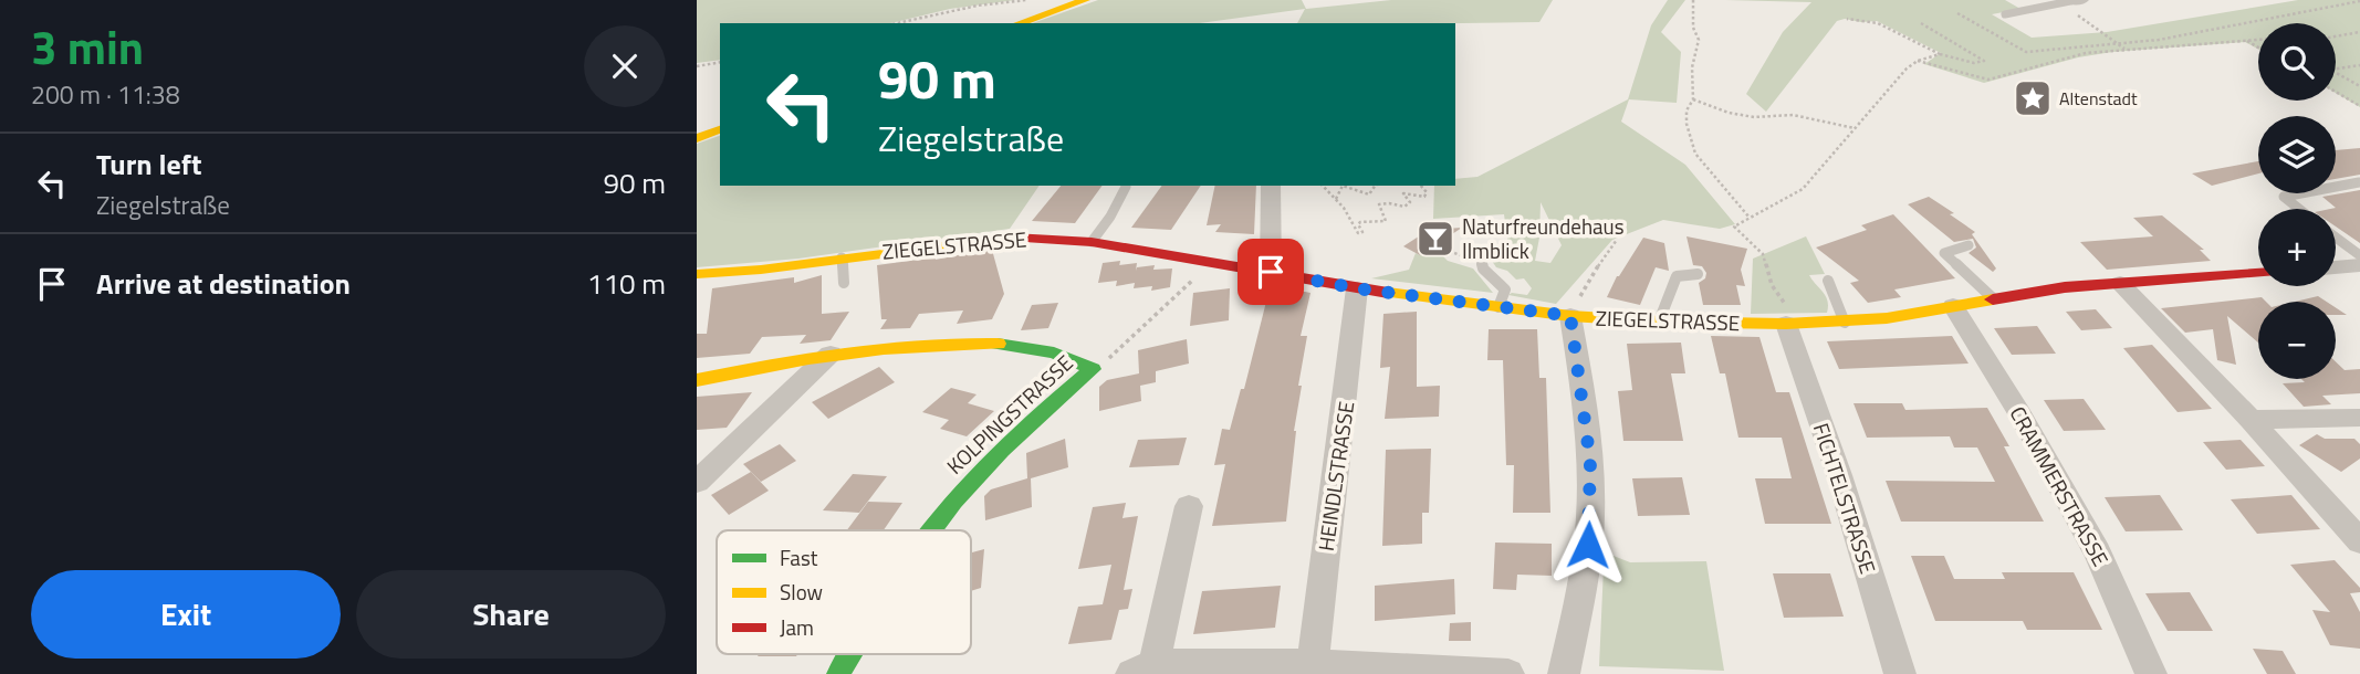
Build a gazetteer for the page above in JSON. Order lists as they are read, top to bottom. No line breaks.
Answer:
{"streets":{"street":["ZIEGELSTRASSE","KOLPINGSTRASSE","HEINDLSTRASSE","CRAMMERSTRASSE","FICHTELSTRASSE"]},"crossings":[["ZIEGELSTRASSE","HEINDLSTRASSE"],["ZIEGELSTRASSE","CRAMMERSTRASSE"],["ZIEGELSTRASSE","FICHTELSTRASSE"]],"places":{"place":["Altenstadt"],"bar":["Naturfreundehaus Ilmblick"]},"legend":["Fast","Slow","Jam"],"page":{"heading":["3 min","200 m · 11:38"],"map_buttons":["+","−"],"turn":["90 m","Ziegelstraße"],"list":[{"name":"Turn left","note":"Ziegelstraße","value":"90 m"},{"name":"Arrive at destination","value":"110 m"}],"buttons":["Exit","Share"]}}
